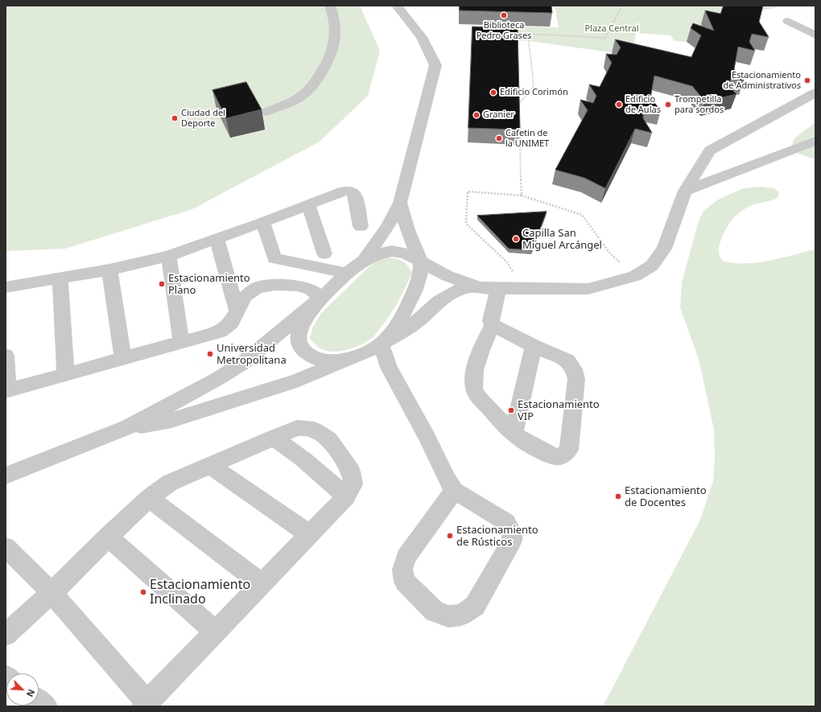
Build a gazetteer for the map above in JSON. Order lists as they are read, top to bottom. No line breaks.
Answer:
{"parks":["Plaza Central"],"places":["Biblioteca Pedro Grases","Estacionamiento de Administrativos","Edificio Corimón","Edificio de Aulas","Trompetilla para sordos","Granier","Ciudad del Deporte","Cafetin de la UNIMET","Capilla San Miguel Arcángel","Estacionamiento Plano","Universidad Metropolitana","Estacionamiento VIP","Estacionamiento de Docentes","Estacionamiento de Rústicos","Estacionamiento Inclinado"],"north":"bottom right"}
